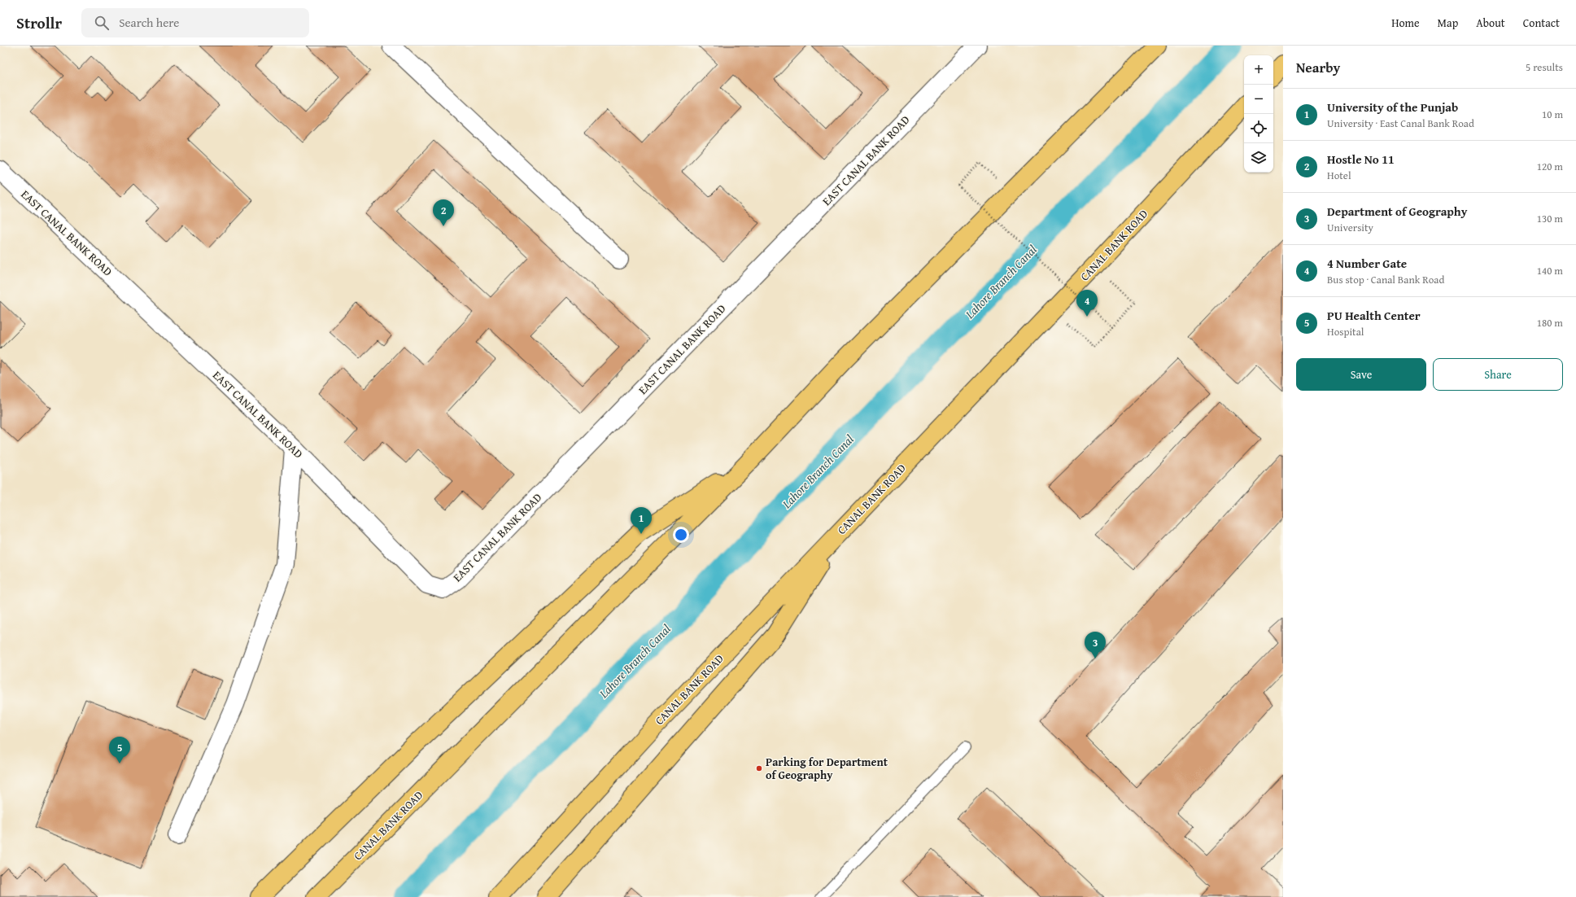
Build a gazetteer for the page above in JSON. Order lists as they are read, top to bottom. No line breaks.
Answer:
{"streets":{"highway":["CANAL BANK ROAD"],"street":["EAST CANAL BANK ROAD"]},"water":["Lahore Branch Canal"],"places":["Parking for Department of Geography"],"page":{"header":"Strollr","search":"Search here","nav":["Home","Map","About","Contact"],"heading":["Nearby","5 results"],"map_buttons":["+","−"],"list":[{"mark":"1","name":"University of the Punjab","note":"University · East Canal Bank Road","value":"10 m"},{"mark":"2","name":"Hostle No 11","note":"Hotel","value":"120 m"},{"mark":"3","name":"Department of Geography","note":"University","value":"130 m"},{"mark":"4","name":"4 Number Gate","note":"Bus stop · Canal Bank Road","value":"140 m"},{"mark":"5","name":"PU Health Center","note":"Hospital","value":"180 m"}],"pins":["2","4","1","3","5"],"buttons":["Save","Share"]}}
